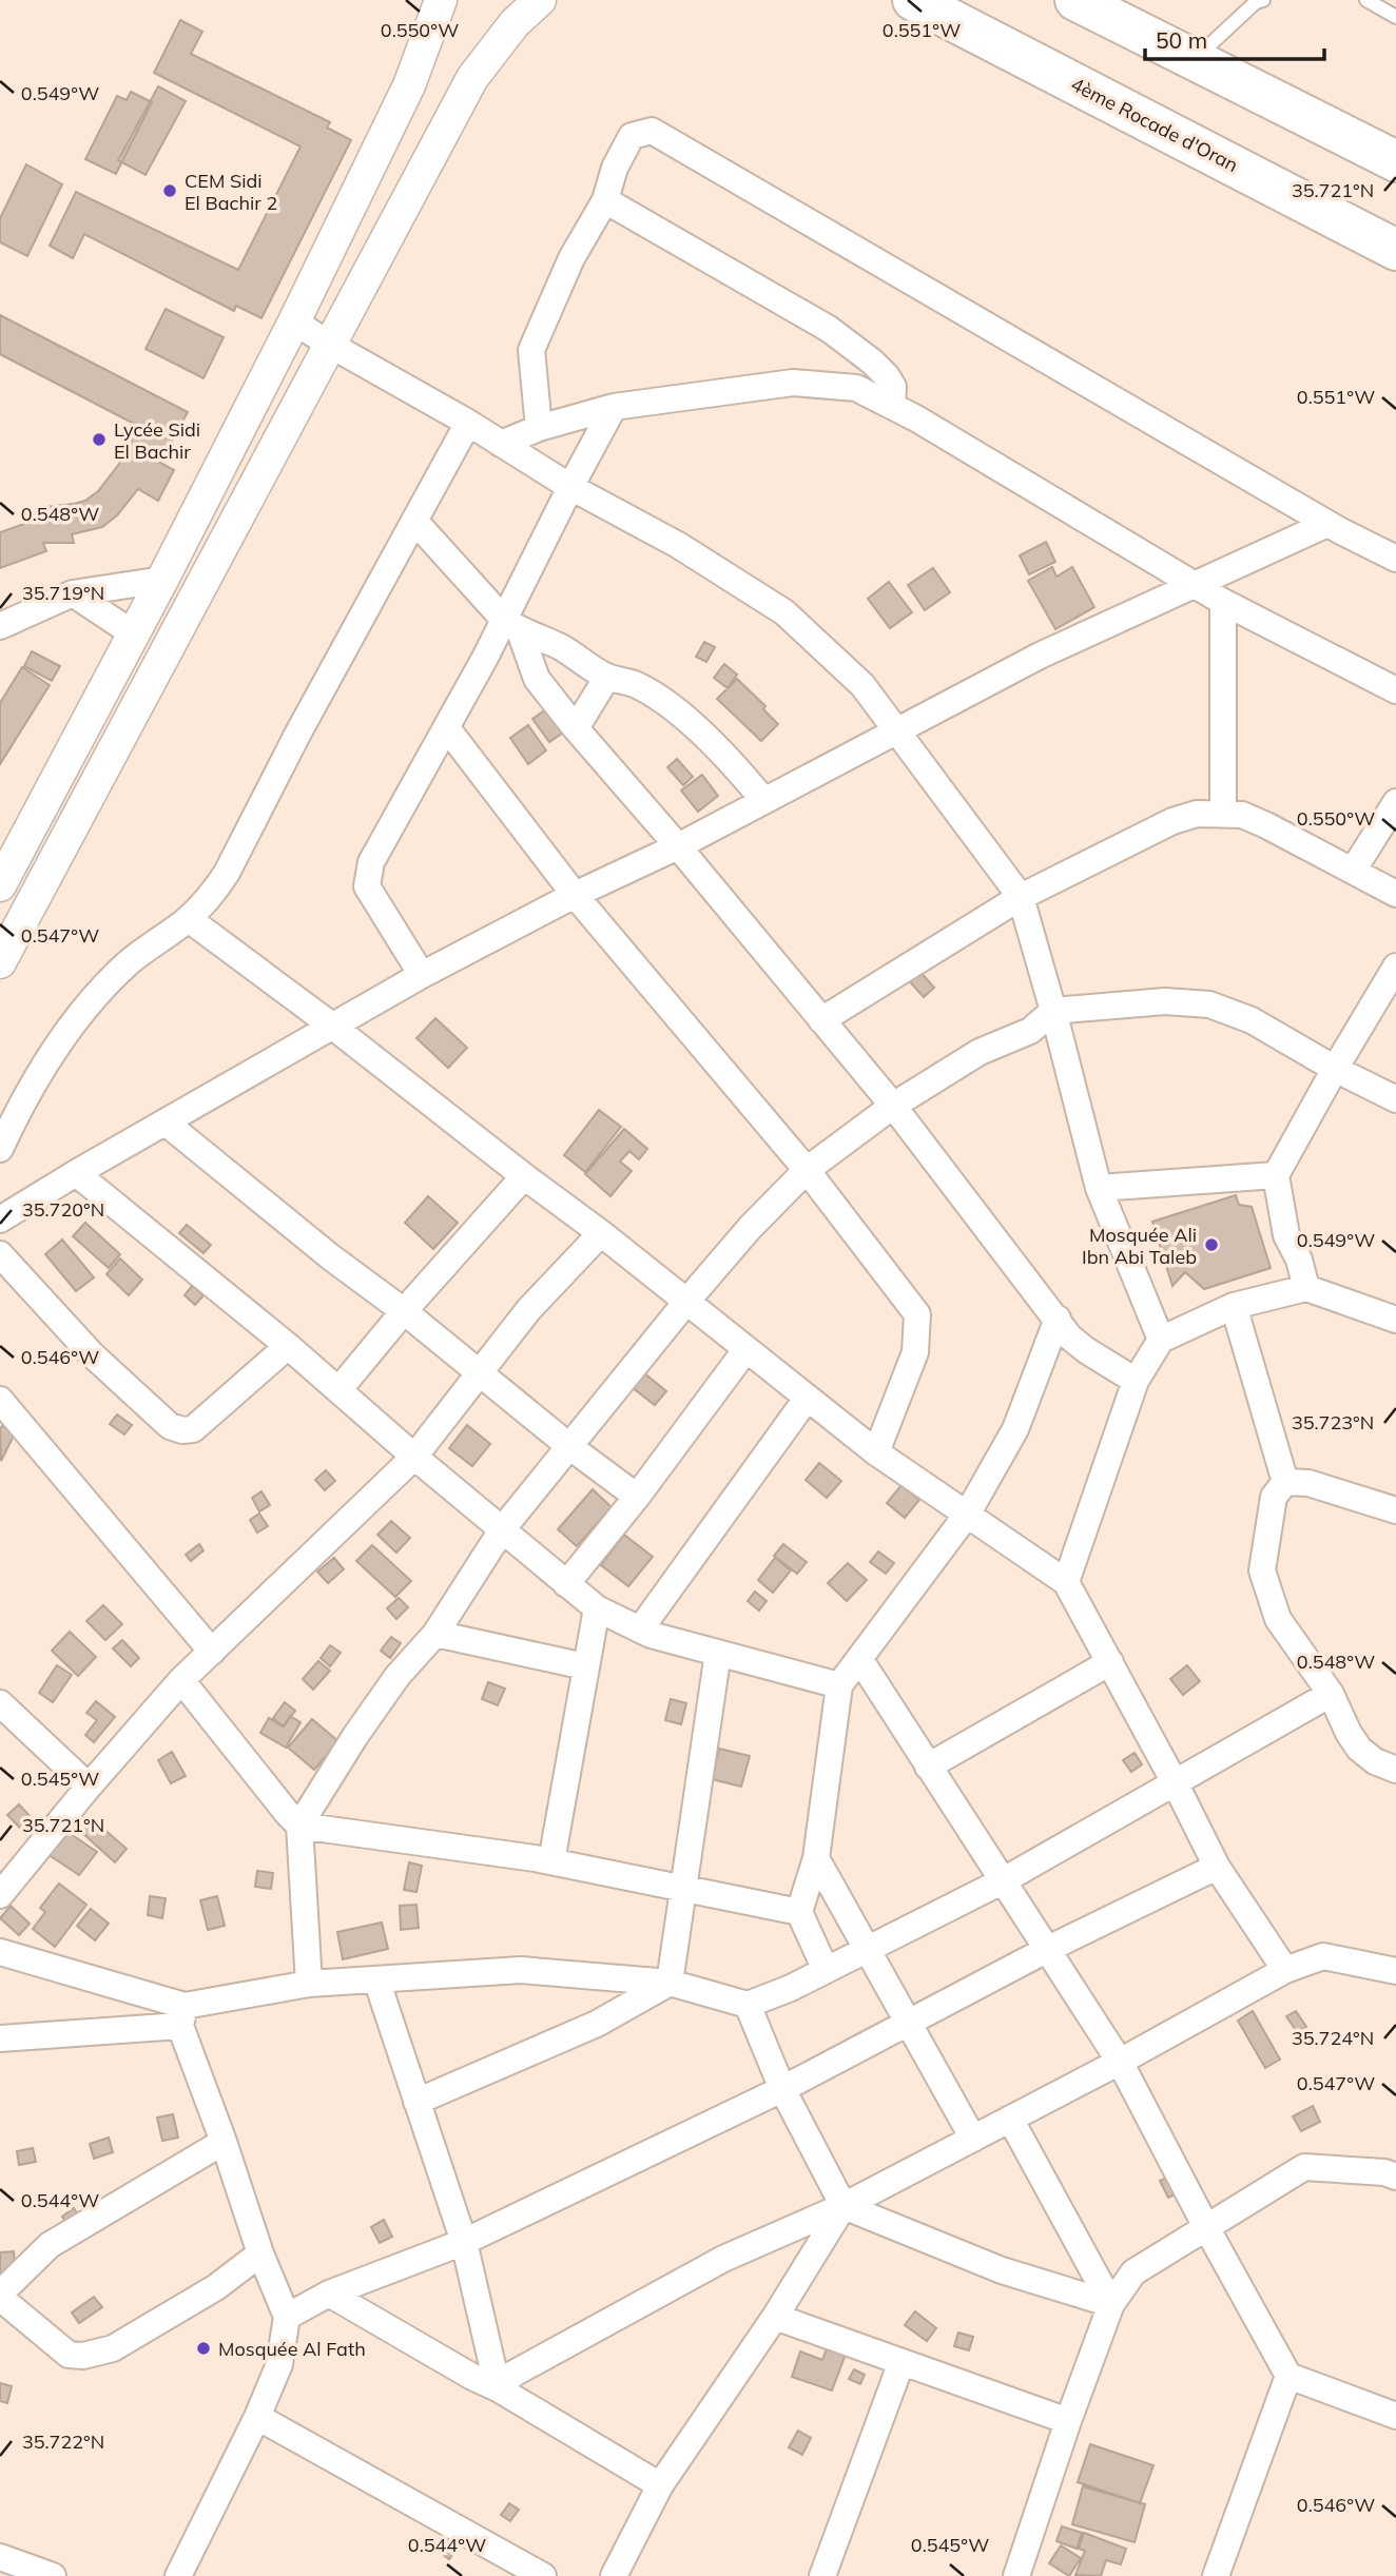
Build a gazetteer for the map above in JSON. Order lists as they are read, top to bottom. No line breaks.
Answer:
{"streets":{"highway":["4ème Rocade d'Oran"]},"places":["CEM Sidi El Bachir 2","Lycée Sidi El Bachir","Mosquée Ali Ibn Abi Taleb","Mosquée Al Fath"],"scale_bar":"50 m","coordinates":["0.550°W","0.551°W","0.549°W","35.721°N","0.548°W","35.719°N","0.547°W","35.720°N","0.546°W","35.723°N","0.545°W","35.724°N","0.544°W","35.722°N"]}
